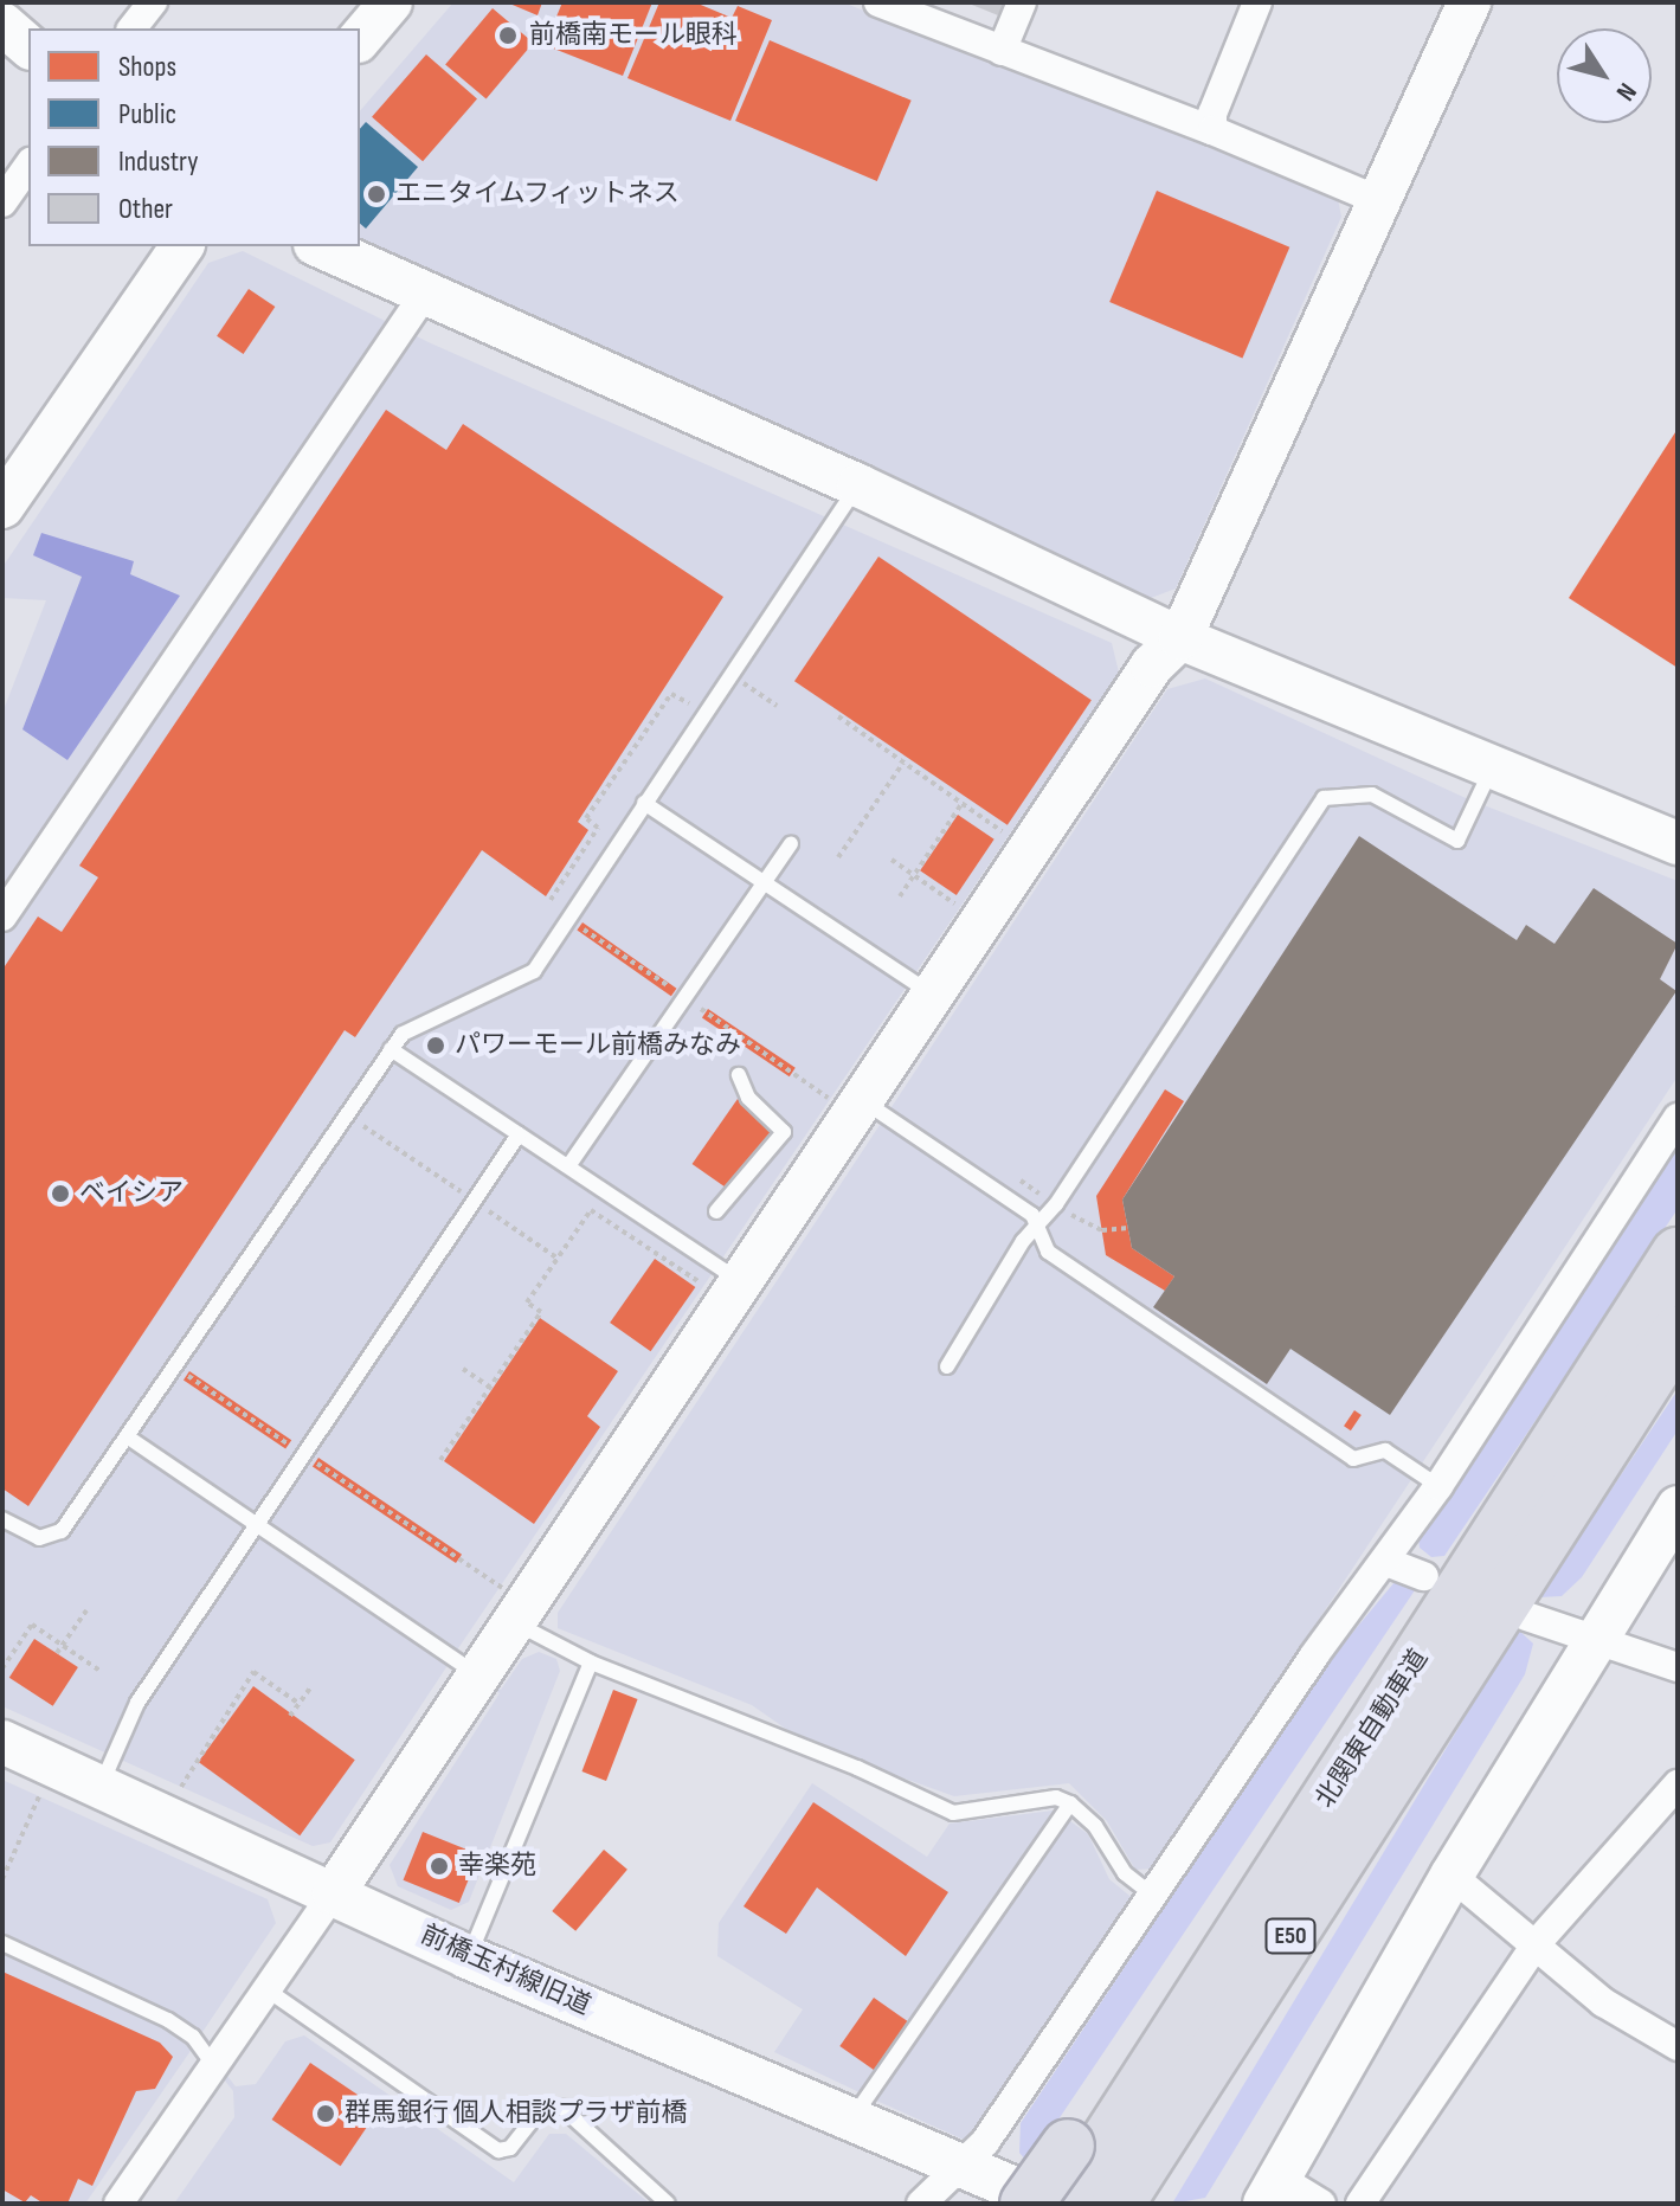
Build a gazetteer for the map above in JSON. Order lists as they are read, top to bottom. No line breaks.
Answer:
{"streets":{"highway":["北関東自動車道"],"street":["前橋玉村線旧道"]},"places":["前橋南モール眼科","エニタイムフィットネス","パワーモール前橋みなみ","ベイシア","幸楽苑","群馬銀行 個人相談プラザ前橋"],"legend":["Shops","Public","Industry","Other"],"north":"bottom right"}
